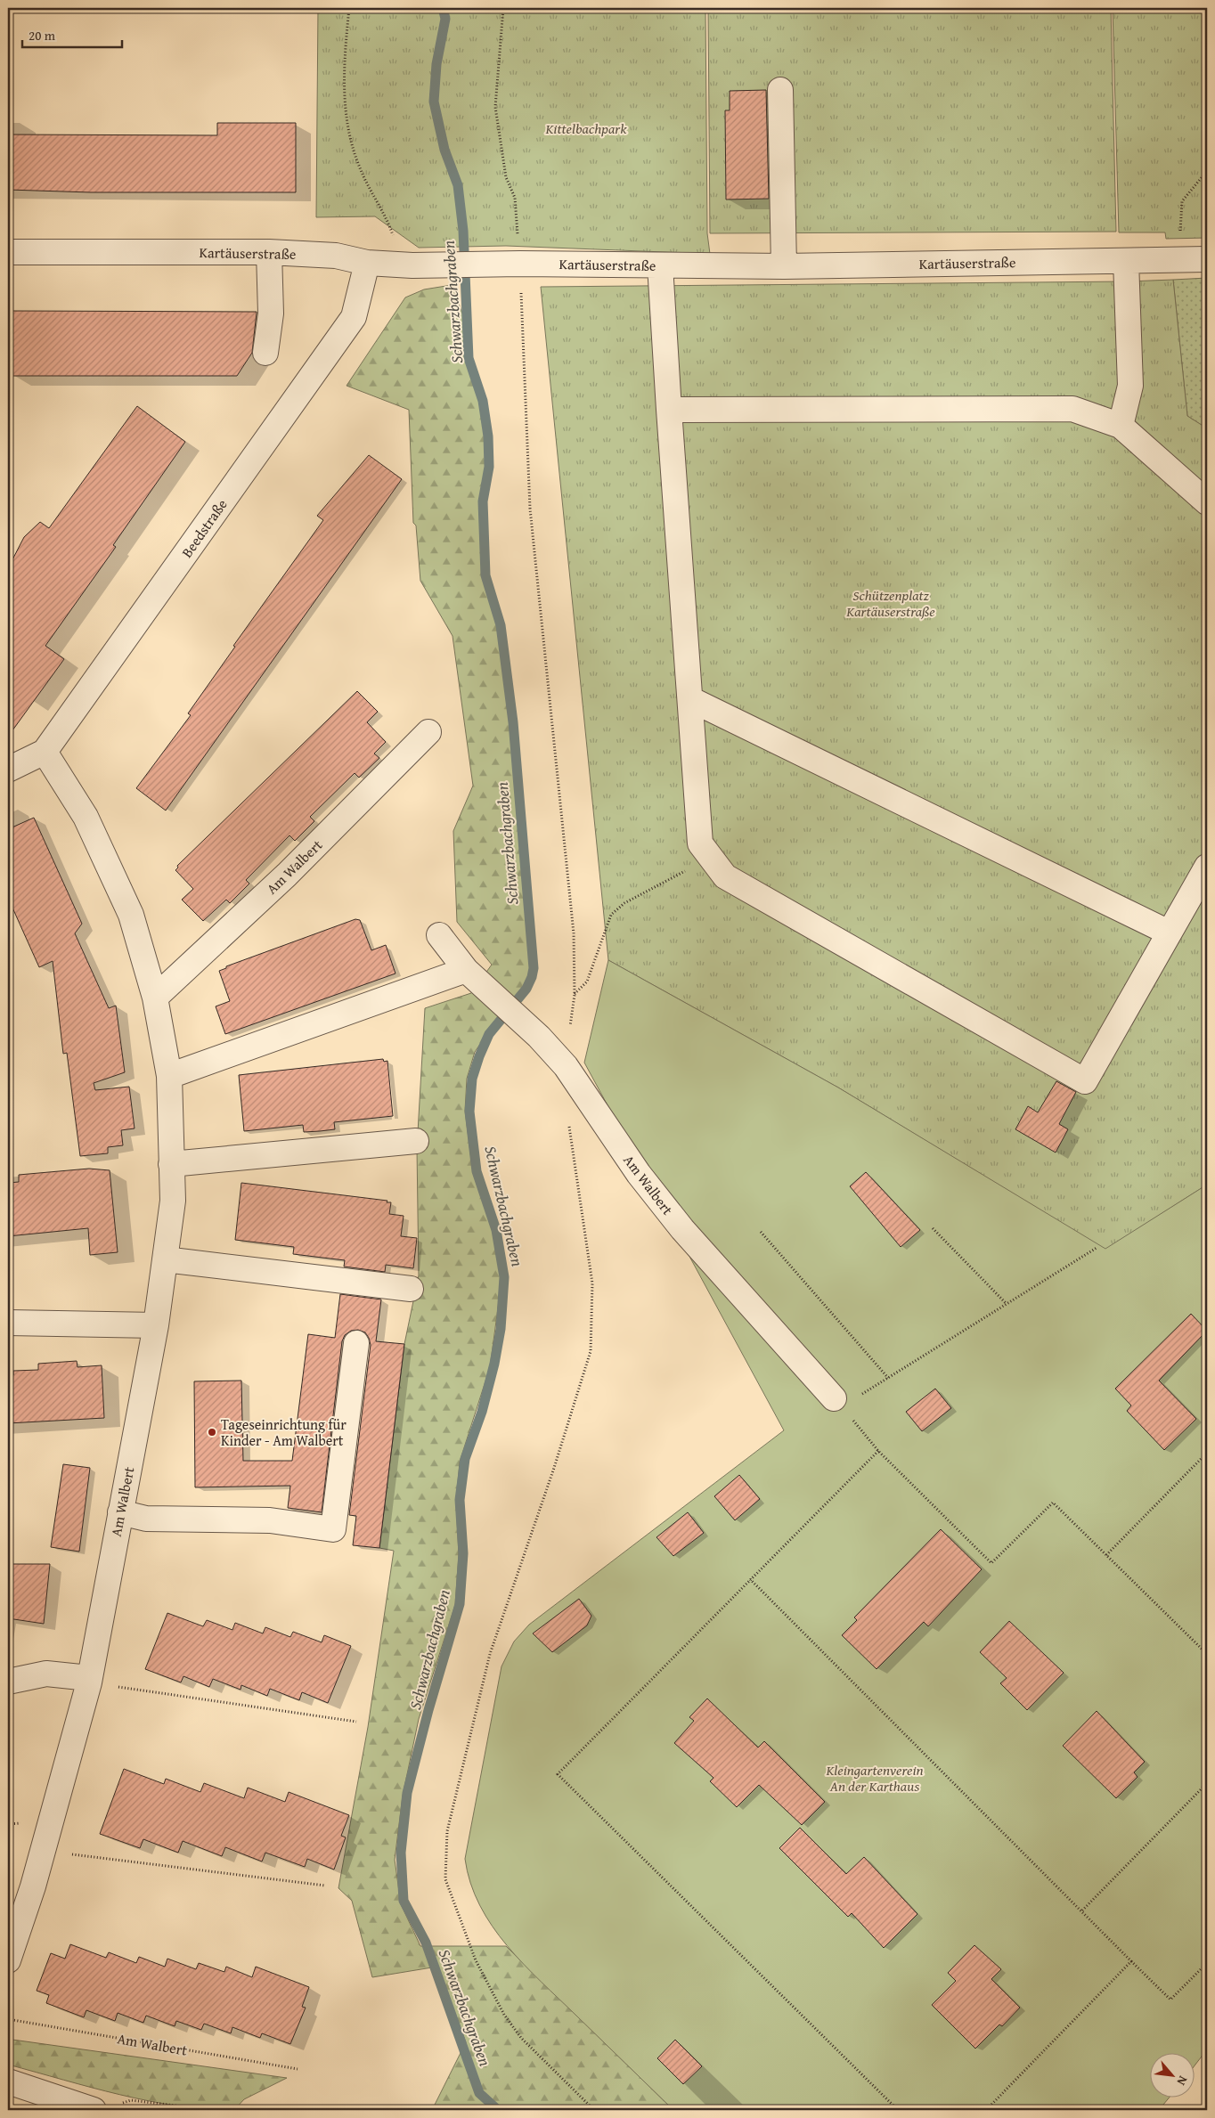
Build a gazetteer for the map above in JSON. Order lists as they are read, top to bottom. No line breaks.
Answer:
{"streets":{"street":["Kartäuserstraße","Beedstraße","Am Walbert"]},"crossings":[["Kartäuserstraße","Beedstraße"],["Beedstraße","Am Walbert"]],"water":["Schwarzbachgraben"],"parks":["Kittelbachpark","Schützenplatz Kartäuserstraße","Kleingartenverein An der Karthaus"],"places":["Tageseinrichtung für Kinder - Am Walbert"],"scale_bar":"20 m","north":"bottom right"}
